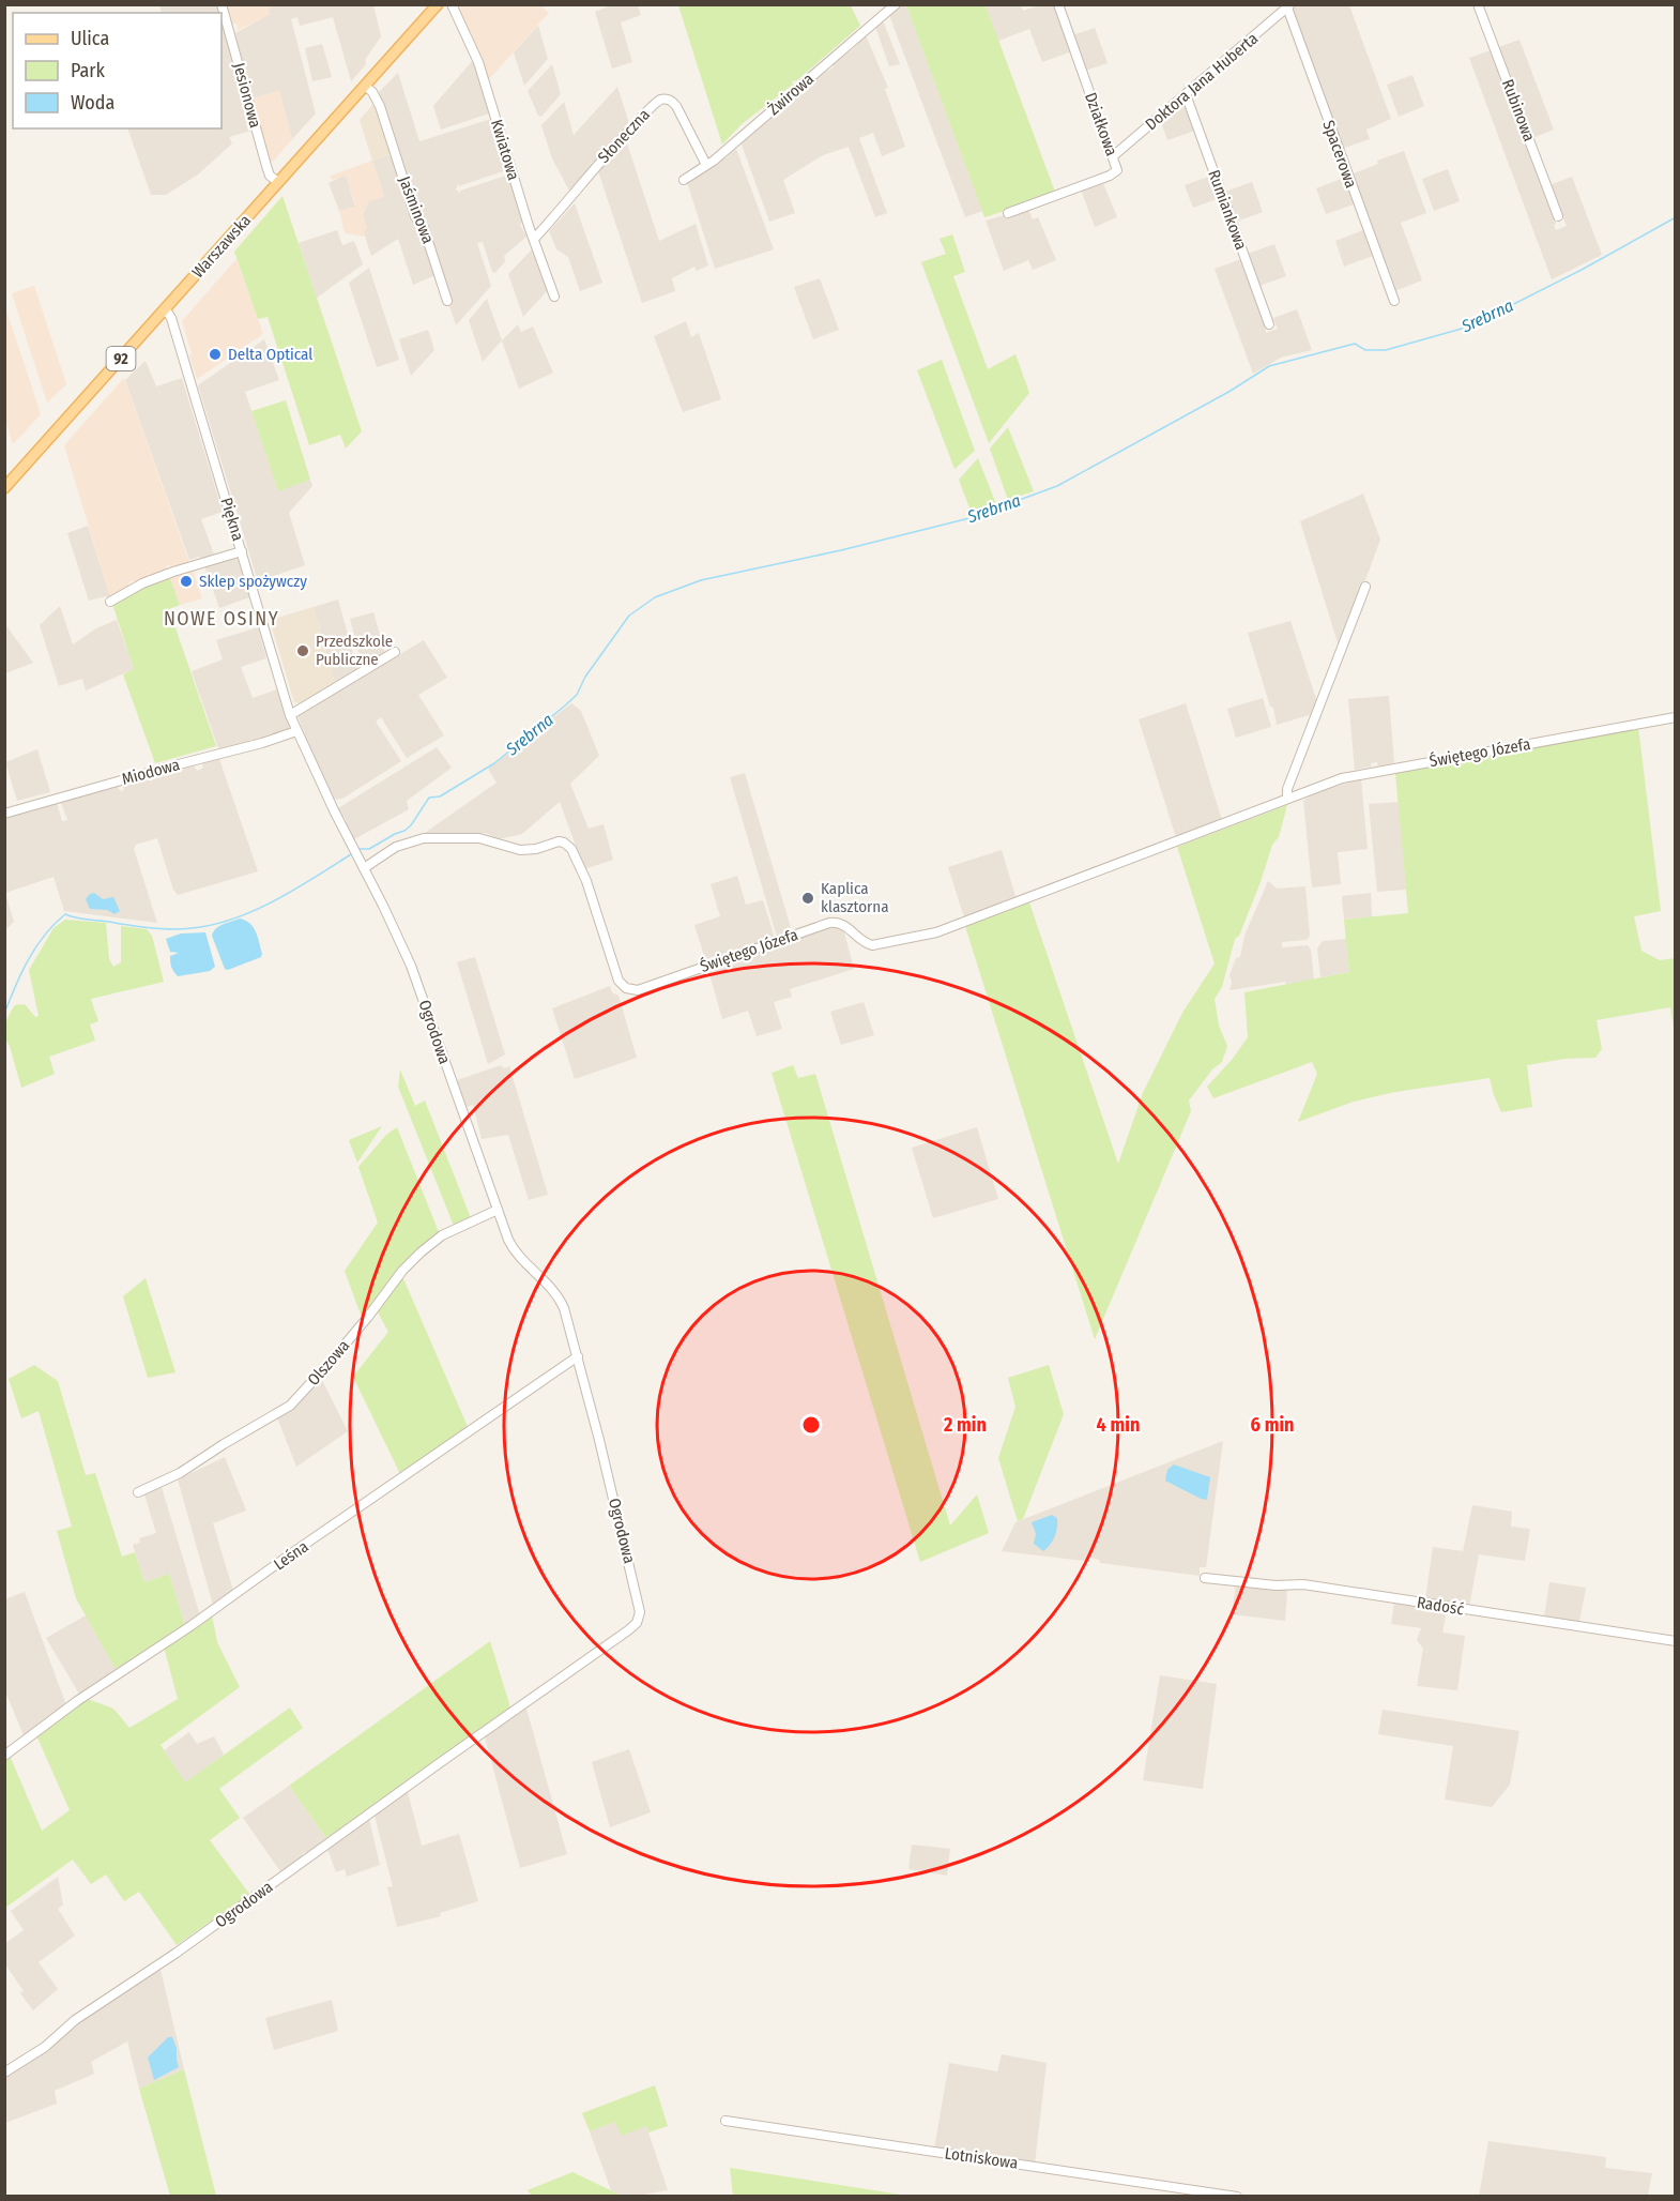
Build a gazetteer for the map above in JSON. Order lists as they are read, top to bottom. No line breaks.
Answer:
{"streets":{"main road":["Warszawska","92"],"street":["Doktora Jana Huberta","Żwirowa","Jesionowa","Rubinowa","Działkowa","Słoneczna","Kwiatowa","Spacerowa","Jaśminowa","Rumiankowa","Piękna","Świętego Józefa","Miodowa","Ogrodowa","Olszowa","Leśna","Radość","Lotniskowa"]},"crossings":[["Doktora Jana Huberta","Działkowa"],["Doktora Jana Huberta","Spacerowa"],["Doktora Jana Huberta","Rumiankowa"],["Żwirowa","Słoneczna"],["Jesionowa","Warszawska"],["Słoneczna","Kwiatowa"],["Jaśminowa","Warszawska"],["Warszawska","Piękna"],["Piękna","Miodowa"],["Piękna","Ogrodowa"],["Świętego Józefa","Ogrodowa"],["Miodowa","Ogrodowa"],["Ogrodowa","Olszowa"],["Ogrodowa","Leśna"]],"districts":["NOWE OSINY"],"water":["Srebrna"],"places":["Delta Optical","Sklep spożywczy","Przedszkole Publiczne","Kaplica klasztorna"],"legend":["Ulica","Park","Woda"],"rings":["2 min","4 min","6 min"]}
